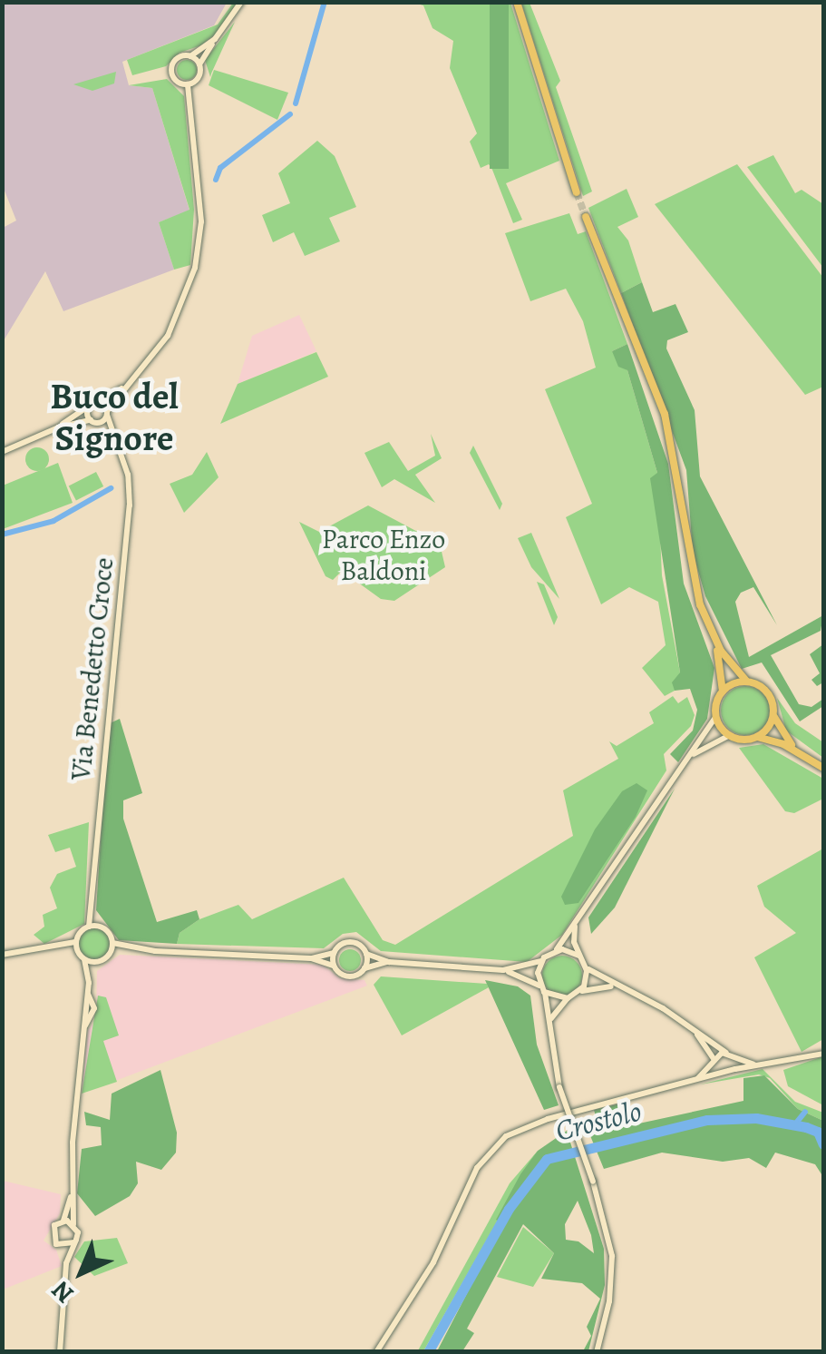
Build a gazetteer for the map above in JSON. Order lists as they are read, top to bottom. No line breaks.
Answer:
{"streets":{"street":["Via Benedetto Croce"]},"districts":["Buco del Signore"],"water":["Crostolo"],"parks":["Parco Enzo Baldoni"],"north":"bottom left"}
